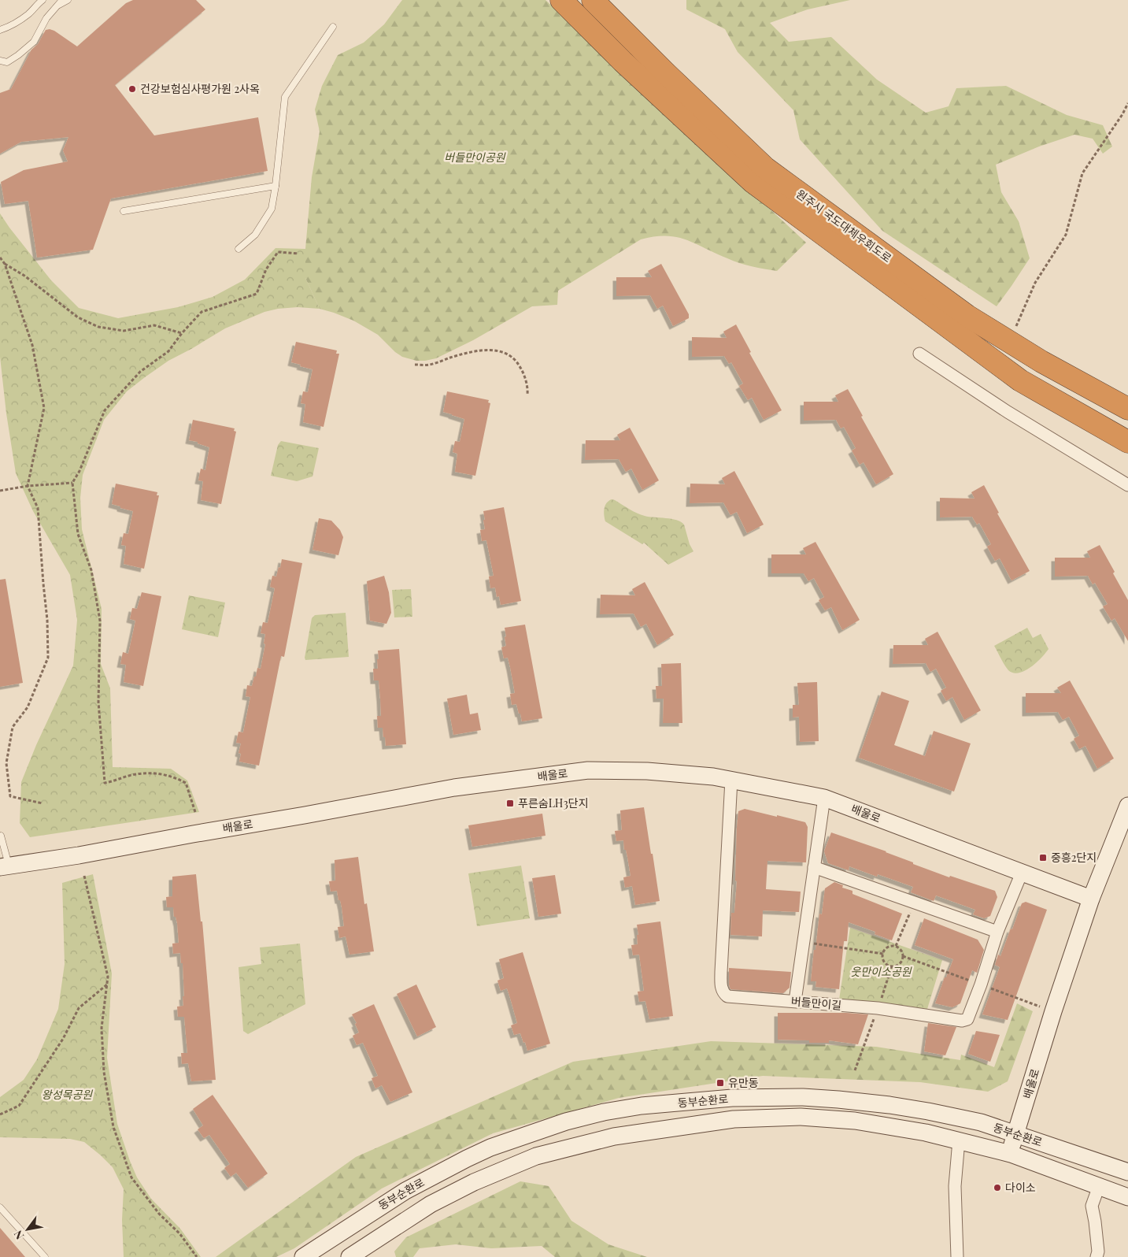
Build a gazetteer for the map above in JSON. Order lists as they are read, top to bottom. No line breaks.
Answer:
{"streets":{"highway":["원주시 국도대체우회도로"],"street":["배울로","버들만이길","동부순환로"]},"crossings":[["배울로","버들만이길"],["배울로","동부순환로"]],"parks":["버들만이공원","웃만이소공원","왕성목공원"],"places":{"other":["건강보험심사평가원 2사옥","다이소"],"transit":["푸른숨LH3단지","중흥2단지","유만동"]},"north":"bottom left"}
